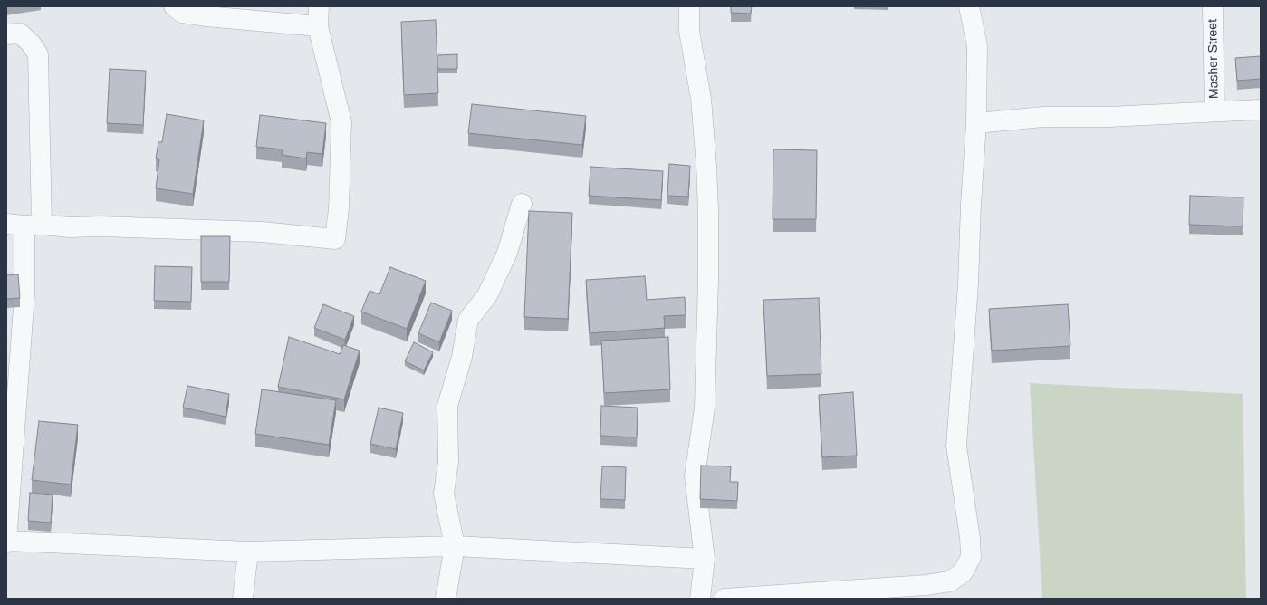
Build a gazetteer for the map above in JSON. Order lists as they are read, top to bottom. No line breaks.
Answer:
{"streets":{"street":["Masher Street"]}}
